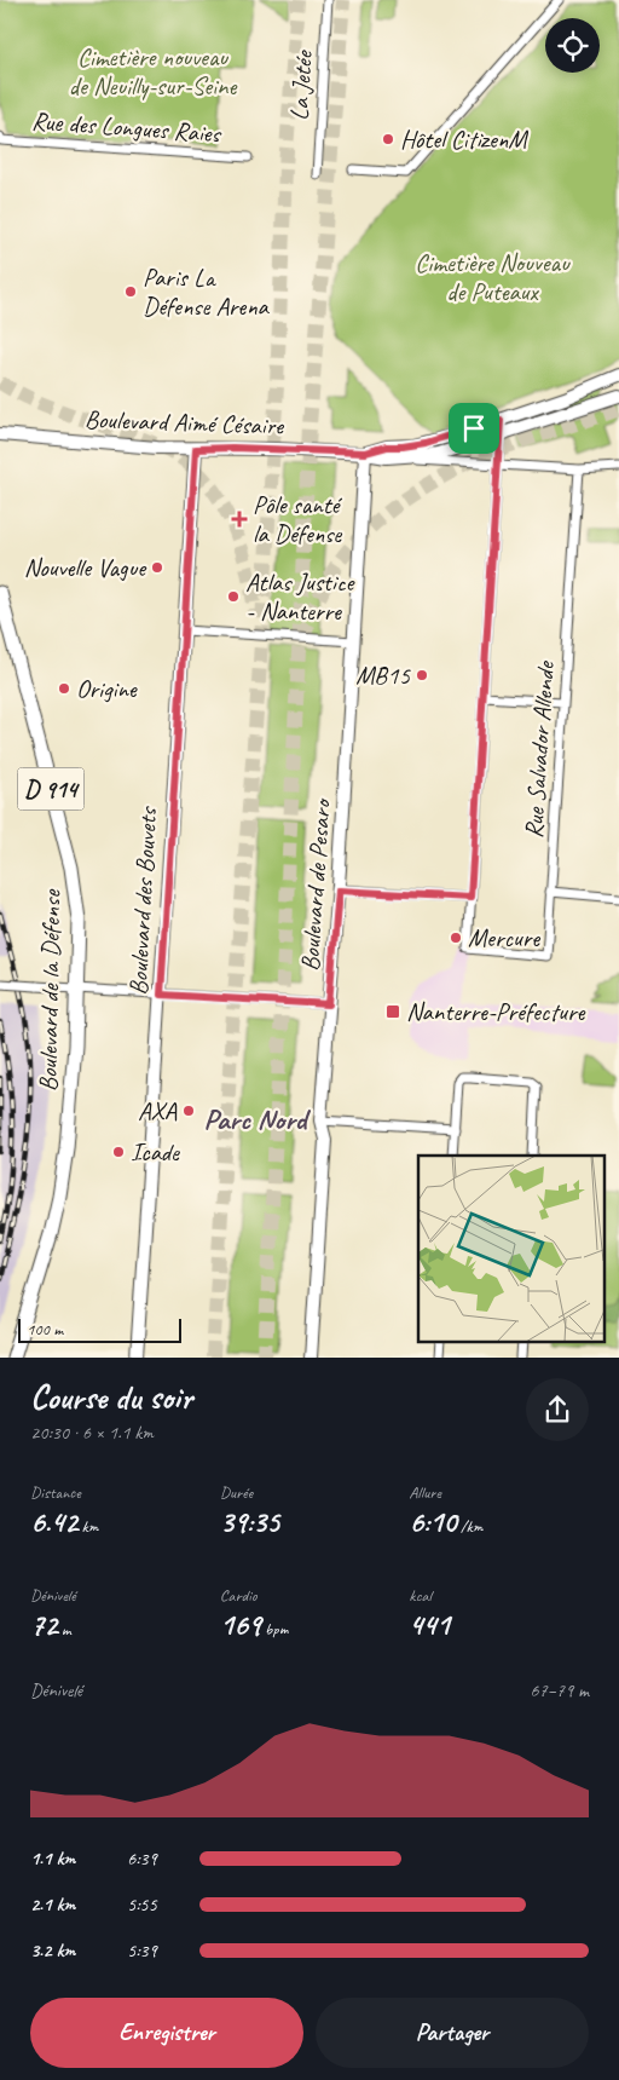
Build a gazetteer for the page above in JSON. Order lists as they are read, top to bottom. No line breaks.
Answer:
{"streets":{"main road":["D 914","Boulevard de la Défense"],"street":["La Jetée","Rue des Longues Raies","Boulevard Aimé Césaire","Rue Salvador Allende","Boulevard de Pesaro","Boulevard des Bouvets"]},"crossings":[["Boulevard Aimé Césaire","Boulevard de Pesaro"],["Boulevard Aimé Césaire","Boulevard des Bouvets"]],"districts":["Parc Nord"],"parks":["Cimetière nouveau de Neuilly-sur-Seine","Cimetière Nouveau de Puteaux"],"places":{"other":["Hôtel CitizenM","Paris La Défense Arena","Nouvelle Vague","Atlas Justice - Nanterre","MB15","Origine","Mercure","AXA","Icade"],"health":["Pôle santé la Défense"],"transit":["Nanterre-Préfecture"]},"scale_bar":"100 m","page":{"scale":"100 m","heading":["Course du soir","20:30 · 6 × 1.1 km"],"stats":[["Distance","6.42 km"],["Durée","39:35"],["Allure","6:10 /km"],["Dénivelé","72 m"],["Cardio","169 bpm"],["kcal","441"]],"chart":["Dénivelé","67–79 m"],"list":[{"name":"1.1 km","note":"6:39"},{"name":"2.1 km","note":"5:55"},{"name":"3.2 km","note":"5:39"}],"buttons":["Enregistrer","Partager"]}}
